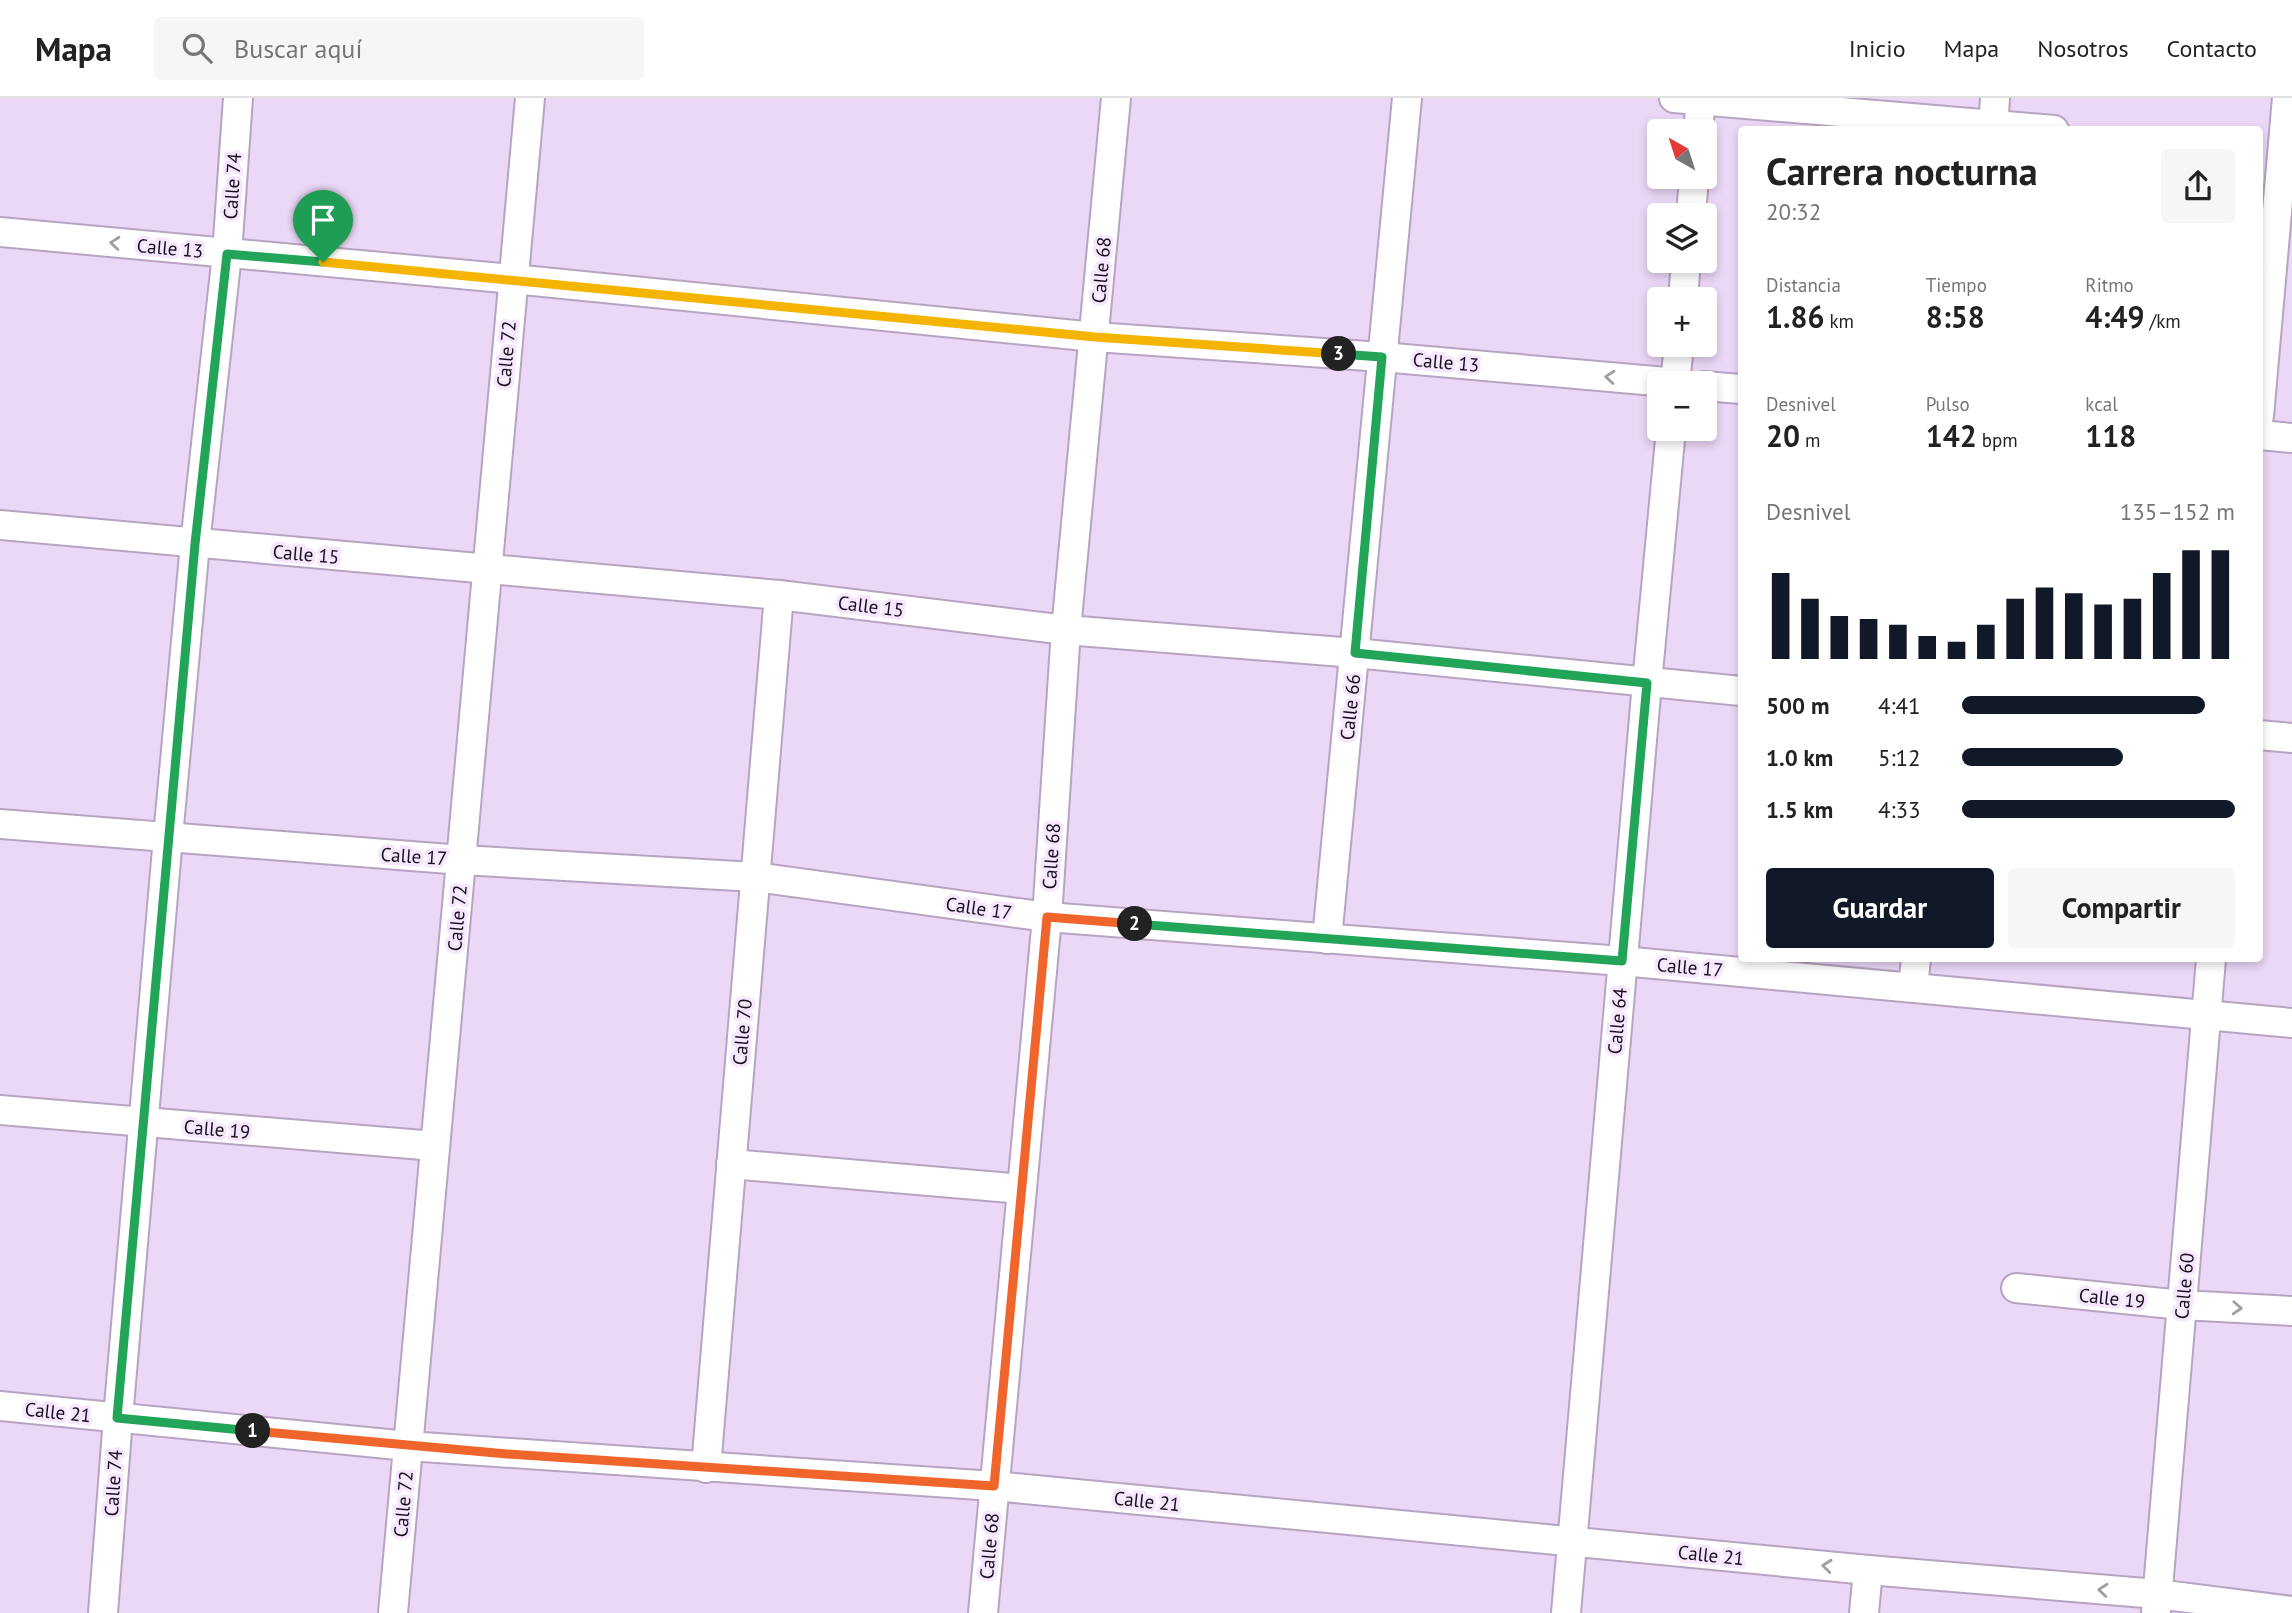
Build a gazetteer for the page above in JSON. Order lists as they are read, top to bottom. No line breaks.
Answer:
{"streets":{"street":["Calle 74","Calle 13","Calle 68","Calle 72","Calle 15","Calle 66","Calle 17","Calle 64","Calle 70","Calle 19","Calle 60","Calle 21"]},"crossings":[["Calle 74","Calle 13"],["Calle 74","Calle 15"],["Calle 74","Calle 17"],["Calle 74","Calle 19"],["Calle 74","Calle 21"],["Calle 13","Calle 68"],["Calle 13","Calle 72"],["Calle 13","Calle 66"],["Calle 68","Calle 15"],["Calle 68","Calle 17"],["Calle 68","Calle 21"],["Calle 72","Calle 15"],["Calle 72","Calle 17"],["Calle 72","Calle 19"],["Calle 72","Calle 21"],["Calle 15","Calle 66"],["Calle 15","Calle 64"],["Calle 15","Calle 70"],["Calle 66","Calle 17"],["Calle 17","Calle 64"],["Calle 17","Calle 70"],["Calle 17","Calle 60"],["Calle 64","Calle 21"],["Calle 70","Calle 21"],["Calle 19","Calle 60"],["Calle 60","Calle 21"]],"north":"top left","page":{"header":"Mapa","search":"Buscar aquí","nav":["Inicio","Mapa","Nosotros","Contacto"],"map_buttons":["+","−"],"heading":["Carrera nocturna","20:32"],"stats":[["Distancia","1.86 km"],["Tiempo","8:58"],["Ritmo","4:49 /km"],["Desnivel","20 m"],["Pulso","142 bpm"],["kcal","118"]],"pins":["3","2","1"],"chart":["Desnivel","135–152 m"],"list":[{"name":"500 m","note":"4:41"},{"name":"1.0 km","note":"5:12"},{"name":"1.5 km","note":"4:33"}],"buttons":["Guardar","Compartir"]}}
